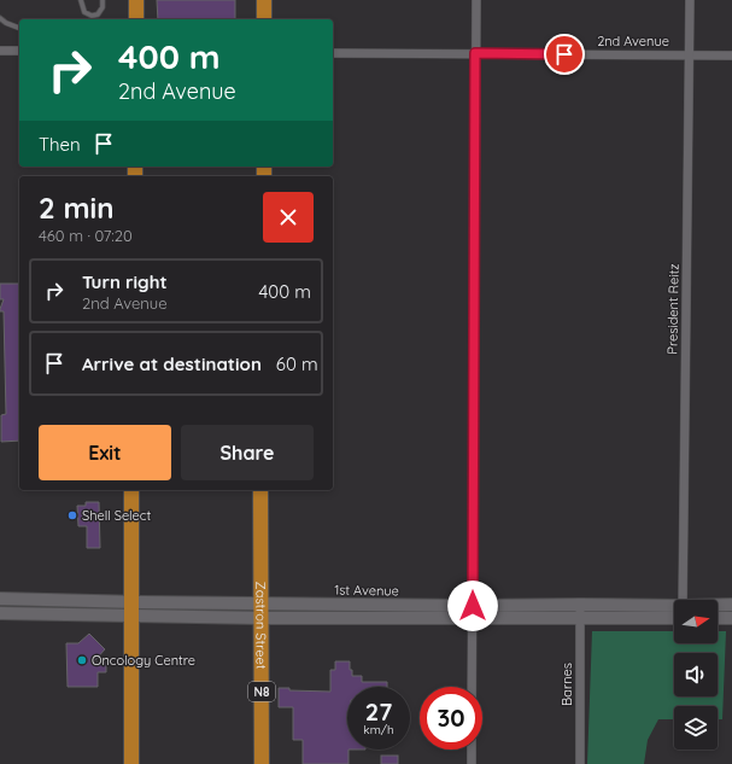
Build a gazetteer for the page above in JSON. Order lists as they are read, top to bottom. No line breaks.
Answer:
{"streets":{"highway":["Zastron Street","N8"],"street":["2nd Avenue","President Reitz","1st Avenue","Barnes"]},"crossings":[["2nd Avenue","President Reitz"],["1st Avenue","Zastron Street"],["1st Avenue","Barnes"]],"places":["Shell Select","Oncology Centre"],"north":"right","page":{"turn":["400 m","2nd Avenue"],"then":"Then","heading":["2 min","460 m · 07:20"],"list":[{"name":"Turn right","note":"2nd Avenue","value":"400 m"},{"name":"Arrive at destination","value":"60 m"}],"buttons":["Exit","Share"],"speed":"27 km/h","limit":"30"}}
